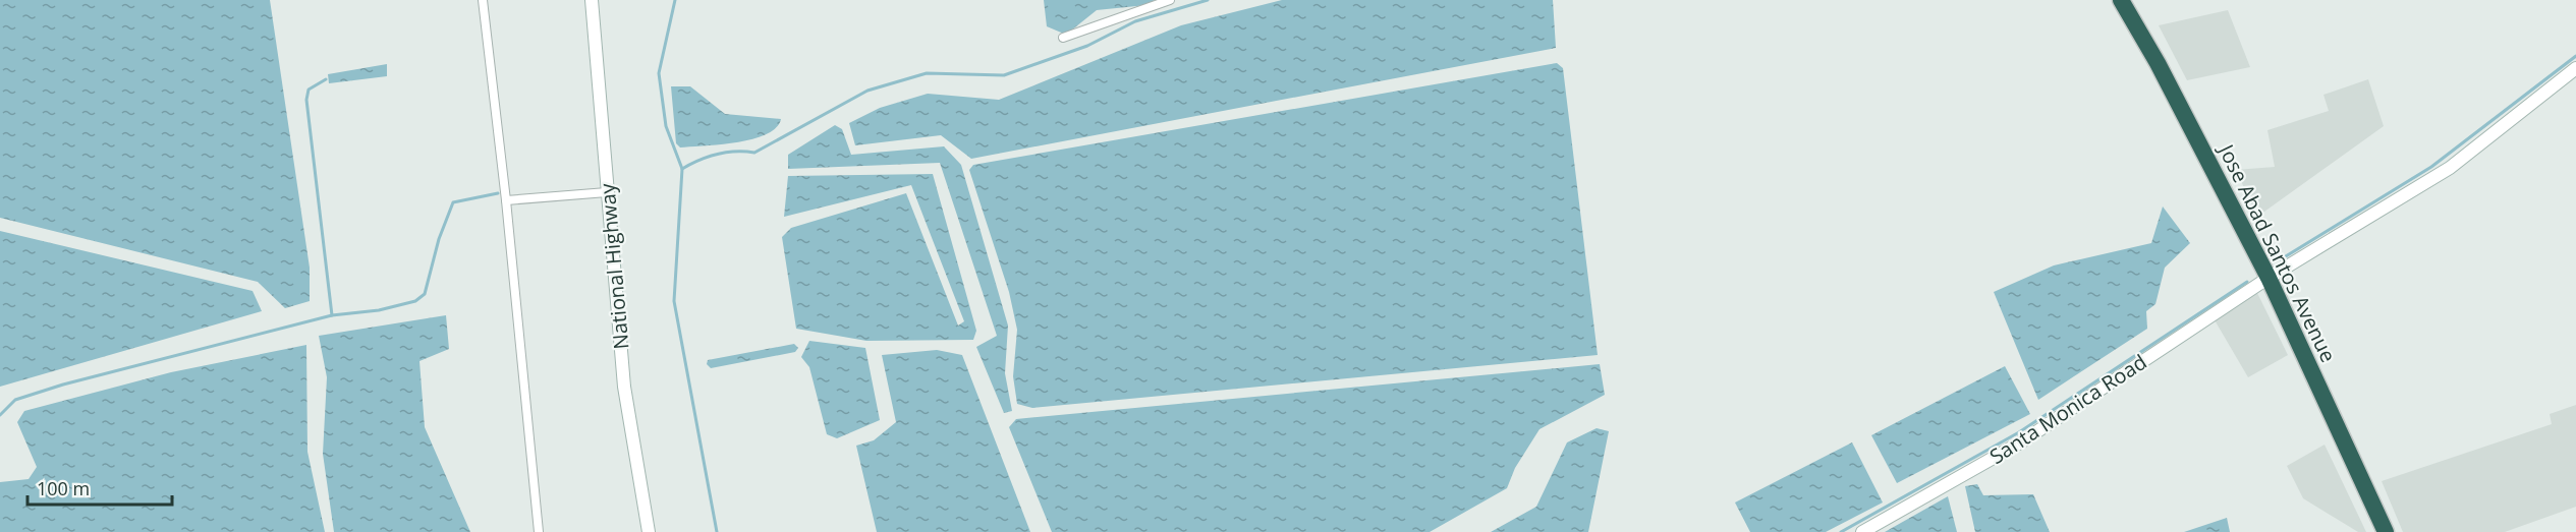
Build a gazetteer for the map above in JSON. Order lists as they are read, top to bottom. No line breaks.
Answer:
{"streets":{"highway":["Jose Abad Santos Avenue"],"street":["National Highway","Santa Monica Road"]},"crossings":[["Jose Abad Santos Avenue","Santa Monica Road"]],"scale_bar":"100 m"}
